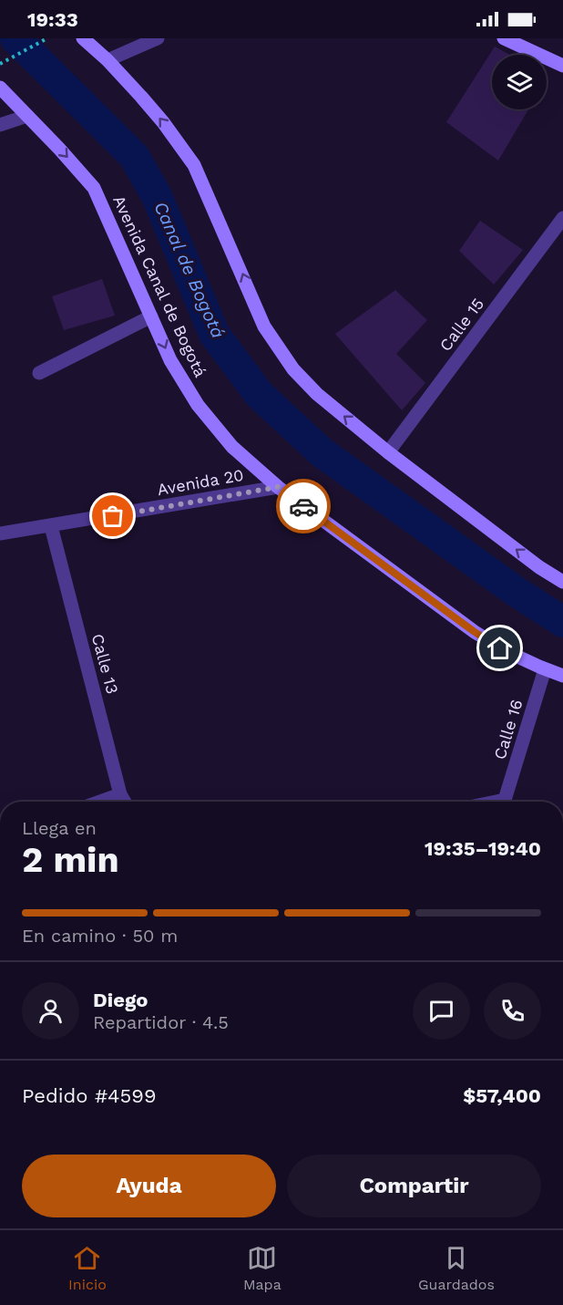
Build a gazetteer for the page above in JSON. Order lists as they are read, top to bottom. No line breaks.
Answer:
{"streets":{"main road":["Avenida Canal de Bogotá"],"street":["Calle 15","Avenida 20","Calle 13","Calle 16"]},"crossings":[["Avenida Canal de Bogotá","Avenida 20"],["Avenida Canal de Bogotá","Calle 16"],["Avenida 20","Calle 13"]],"water":["Canal de Bogotá"],"page":{"status":"19:33","heading":["2 min","Llega en","19:35–19:40"],"panel":["Diego","Repartidor · 4.5","Pedido #4599","$57,400"],"bar":"En camino · 50 m","buttons":["Ayuda","Compartir"],"tabs":["Inicio","Mapa","Guardados"]}}
